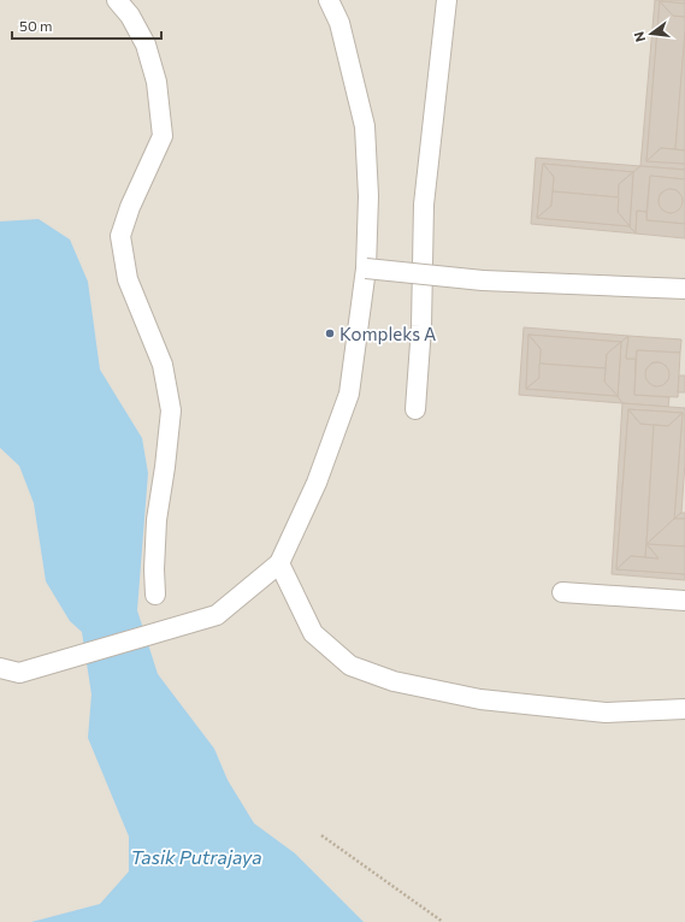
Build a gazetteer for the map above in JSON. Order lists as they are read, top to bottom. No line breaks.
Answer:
{"water":["Tasik Putrajaya"],"places":["Kompleks A"],"scale_bar":"50 m","north":"left"}
